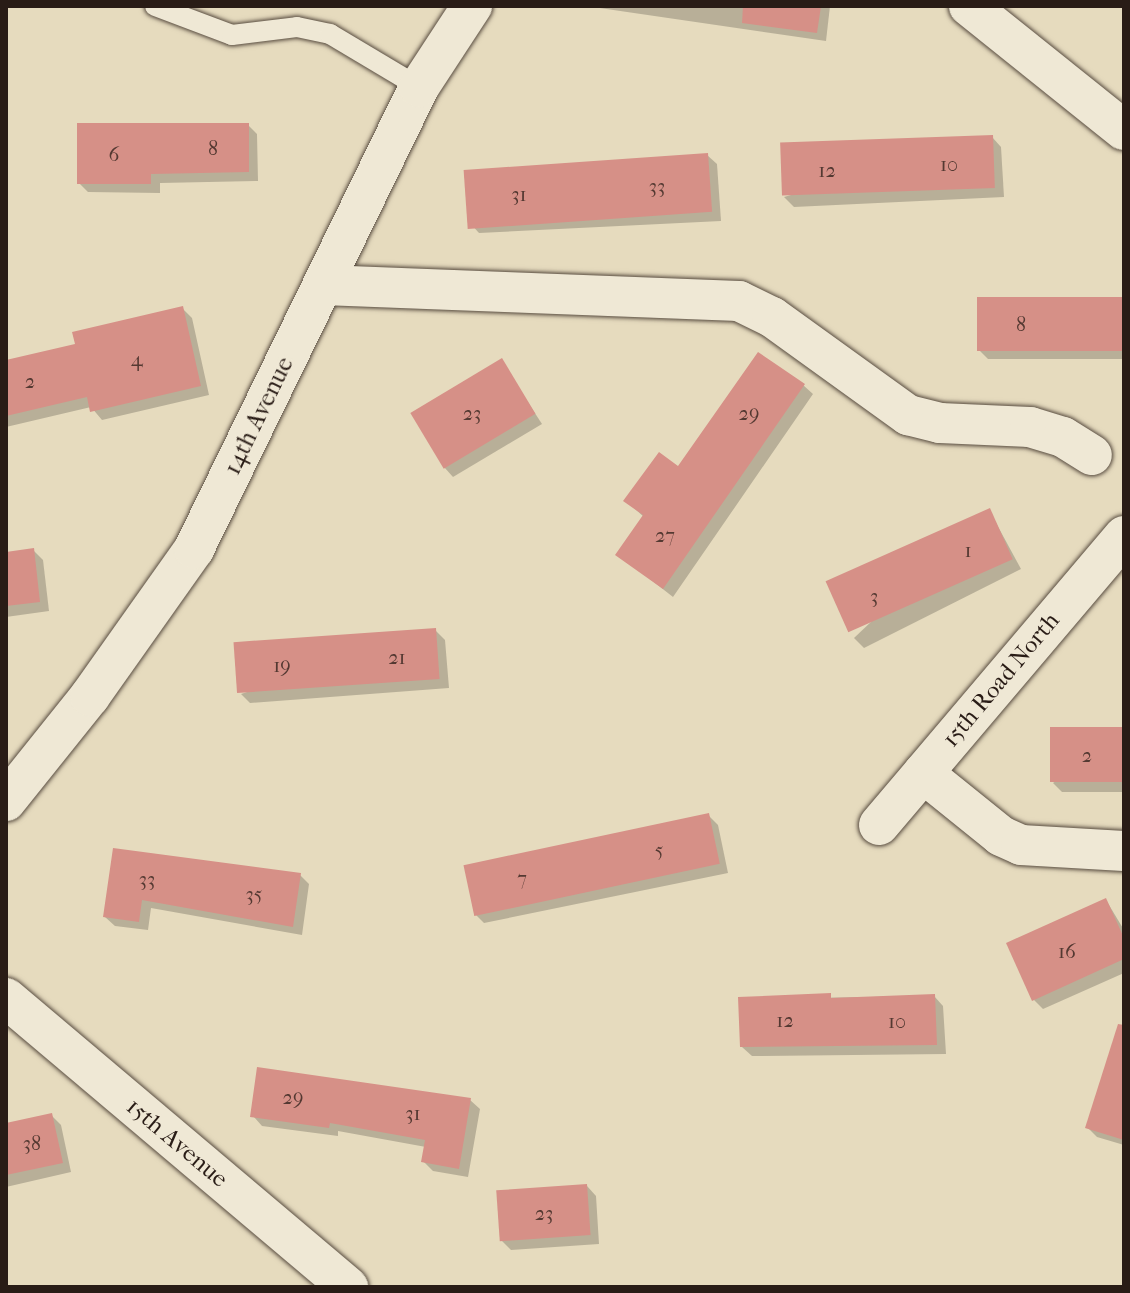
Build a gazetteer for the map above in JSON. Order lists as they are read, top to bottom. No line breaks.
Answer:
{"streets":{"street":["14th Avenue","15th Road North","15th Avenue"]},"house_numbers":["8","6","10","12","33","31","8","4","2","23","29","27","1","3","21","19","2","5","7","33","35","16","12","10","29","31","38","23"]}
